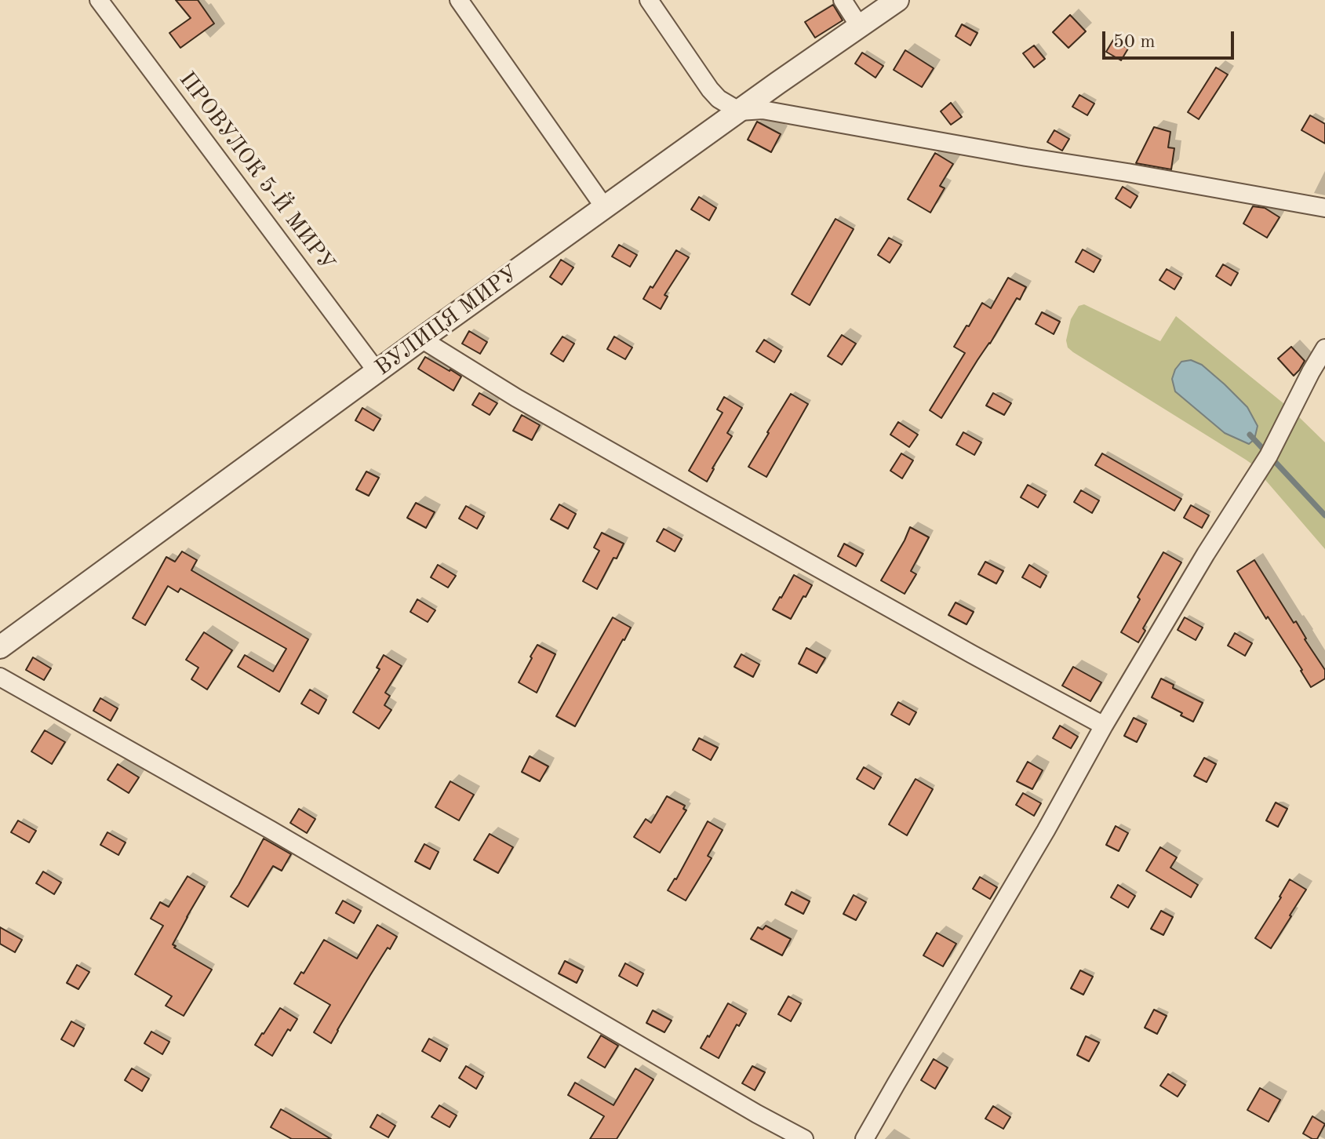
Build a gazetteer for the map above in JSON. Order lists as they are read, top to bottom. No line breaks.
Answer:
{"streets":{"street":["ПРОВУЛОК 5-Й МИРУ","ВУЛИЦЯ МИРУ"]},"crossings":[["ПРОВУЛОК 5-Й МИРУ","ВУЛИЦЯ МИРУ"]],"scale_bar":"50 m"}
